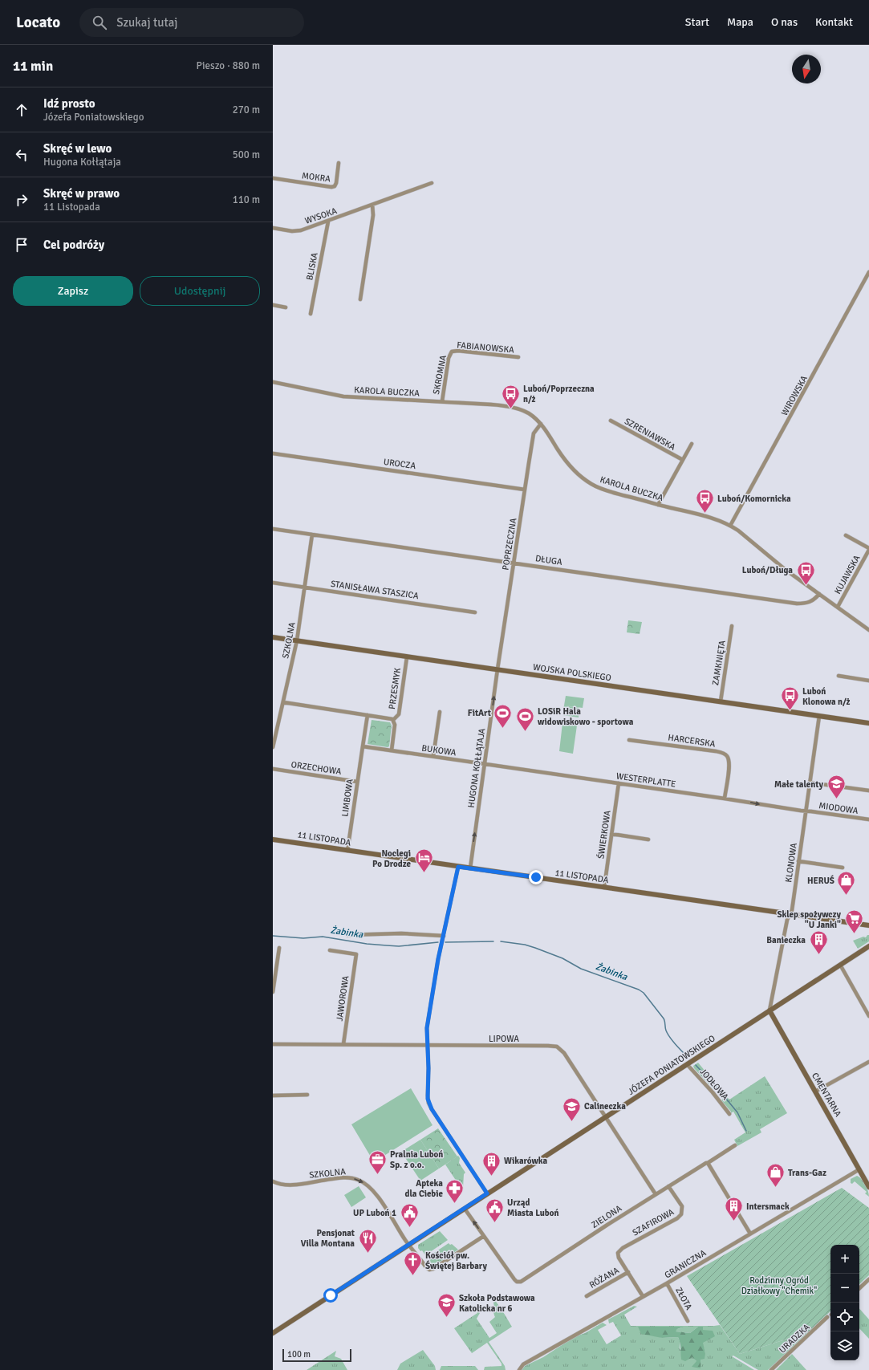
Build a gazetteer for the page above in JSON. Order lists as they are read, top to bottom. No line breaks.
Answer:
{"streets":{"street":["MOKRA","WYSOKA","BLISKA","FABIANOWSKA","SKROMNA","KAROLA BUCZKA","WIROWSKA","SZRENIAWSKA","UROCZA","POPRZECZNA","DŁUGA","KUJAWSKA","STANISŁAWA STASZICA","SZKOLNA","ZAMKNIĘTA","WOJSKA POLSKIEGO","PRZESMYK","HARCERSKA","BUKOWA","ORZECHOWA","HUGONA KOŁŁĄTAJA","WESTERPLATTE","LIMBOWA","MIODOWA","ŚWIERKOWA","11 LISTOPADA","KLONOWA","JAWOROWA","LIPOWA","JÓZEFA PONIATOWSKIEGO","JODŁOWA","CMENTARNA","ZIELONA","SZAFIROWA","GRANICZNA","RÓŻANA","ZŁOTA","URADZKA"]},"crossings":[["WYSOKA","BLISKA"],["FABIANOWSKA","SKROMNA"],["SKROMNA","KAROLA BUCZKA"],["KAROLA BUCZKA","WIROWSKA"],["KAROLA BUCZKA","POPRZECZNA"],["KAROLA BUCZKA","DŁUGA"],["KAROLA BUCZKA","KUJAWSKA"],["UROCZA","POPRZECZNA"],["POPRZECZNA","DŁUGA"],["POPRZECZNA","WOJSKA POLSKIEGO"],["POPRZECZNA","HUGONA KOŁŁĄTAJA"],["DŁUGA","SZKOLNA"],["STANISŁAWA STASZICA","SZKOLNA"],["SZKOLNA","WOJSKA POLSKIEGO"],["SZKOLNA","JÓZEFA PONIATOWSKIEGO"],["SZKOLNA","ZIELONA"],["ZAMKNIĘTA","WOJSKA POLSKIEGO"],["WOJSKA POLSKIEGO","PRZESMYK"],["WOJSKA POLSKIEGO","HUGONA KOŁŁĄTAJA"],["WOJSKA POLSKIEGO","KLONOWA"],["HARCERSKA","WESTERPLATTE"],["BUKOWA","HUGONA KOŁŁĄTAJA"],["BUKOWA","WESTERPLATTE"],["BUKOWA","LIMBOWA"],["ORZECHOWA","LIMBOWA"],["HUGONA KOŁŁĄTAJA","WESTERPLATTE"],["HUGONA KOŁŁĄTAJA","11 LISTOPADA"],["WESTERPLATTE","MIODOWA"],["WESTERPLATTE","ŚWIERKOWA"],["WESTERPLATTE","KLONOWA"],["LIMBOWA","11 LISTOPADA"],["MIODOWA","KLONOWA"],["ŚWIERKOWA","11 LISTOPADA"],["11 LISTOPADA","KLONOWA"],["KLONOWA","JÓZEFA PONIATOWSKIEGO"],["KLONOWA","CMENTARNA"],["JAWOROWA","LIPOWA"],["LIPOWA","JÓZEFA PONIATOWSKIEGO"],["LIPOWA","ZIELONA"],["JÓZEFA PONIATOWSKIEGO","JODŁOWA"],["JÓZEFA PONIATOWSKIEGO","CMENTARNA"],["CMENTARNA","GRANICZNA"],["ZIELONA","SZAFIROWA"],["SZAFIROWA","RÓŻANA"],["GRANICZNA","RÓŻANA"],["GRANICZNA","ZŁOTA"]],"one_way":["HUGONA KOŁŁĄTAJA"],"water":["Żabinka"],"parks":["Rodzinny Ogród Działkowy \"Chemik\""],"places":{"bus stop":["Luboń/Poprzeczna n/ż","Luboń/Komornicka","Luboń/Długa","Luboń Klonowa n/ż"],"sports":["FitArt","LOSiR Hala widowiskowo - sportowa"],"school or university":["Małe talenty","Calineczka","Szkoła Podstawowa Katolicka nr 6"],"hotel":["Noclegi Po Drodze"],"shop":["HERUŚ","Trans-Gaz"],"supermarket":["Sklep spożywczy \"U Janki\""],"building":["Banieczka","Wikarówka","Intersmack"],"office":["Pralnia Luboń Sp. z o.o."],"pharmacy":["Apteka dla Ciebie"],"public building":["Urząd Miasta Luboń","UP Luboń 1"],"restaurant":["Pensjonat Villa Montana"],"church":["Kościół pw. Świętej Barbary"]},"scale_bar":"100 m","north":"bottom","page":{"header":"Locato","search":"Szukaj tutaj","nav":["Start","Mapa","O nas","Kontakt"],"heading":["11 min","Pieszo · 880 m"],"list":[["Idź prosto","Józefa Poniatowskiego","270 m"],["Skręć w lewo","Hugona Kołłątaja","500 m"],["Skręć w prawo","11 Listopada","110 m"],"Cel podróży"],"buttons":["Zapisz","Udostępnij"],"map_buttons":["+","−"],"scale":"100 m"}}
